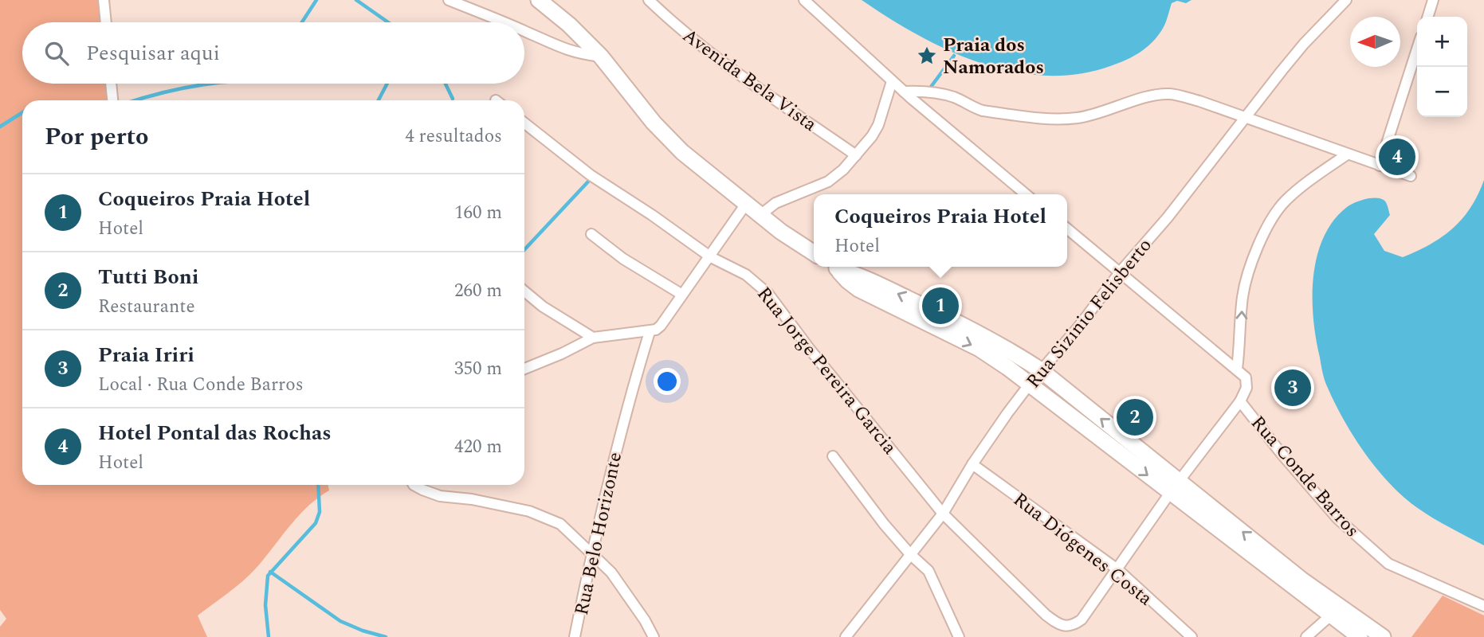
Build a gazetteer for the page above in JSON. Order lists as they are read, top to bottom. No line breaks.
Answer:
{"streets":{"street":["Avenida Bela Vista","Rua Sizinio Felisberto","Rua Jorge Pereira Garcia","Rua Conde Barros","Rua Belo Horizonte","Rua Diógenes Costa"]},"crossings":[["Rua Sizinio Felisberto","Rua Jorge Pereira Garcia"],["Rua Sizinio Felisberto","Rua Diógenes Costa"],["Rua Jorge Pereira Garcia","Rua Diógenes Costa"]],"one_way":["Rua Conde Barros"],"places":{"place":["Praia dos Namorados"]},"north":"left","page":{"map_buttons":["+","−"],"search":"Pesquisar aqui","heading":["Por perto","4 resultados"],"pins":["4","1","3","2"],"list":[{"mark":"1","name":"Coqueiros Praia Hotel","note":"Hotel","value":"160 m"},{"mark":"2","name":"Tutti Boni","note":"Restaurante","value":"260 m"},{"mark":"3","name":"Praia Iriri","note":"Local · Rua Conde Barros","value":"350 m"},{"mark":"4","name":"Hotel Pontal das Rochas","note":"Hotel","value":"420 m"}],"popup":["Coqueiros Praia Hotel","Hotel"]}}
